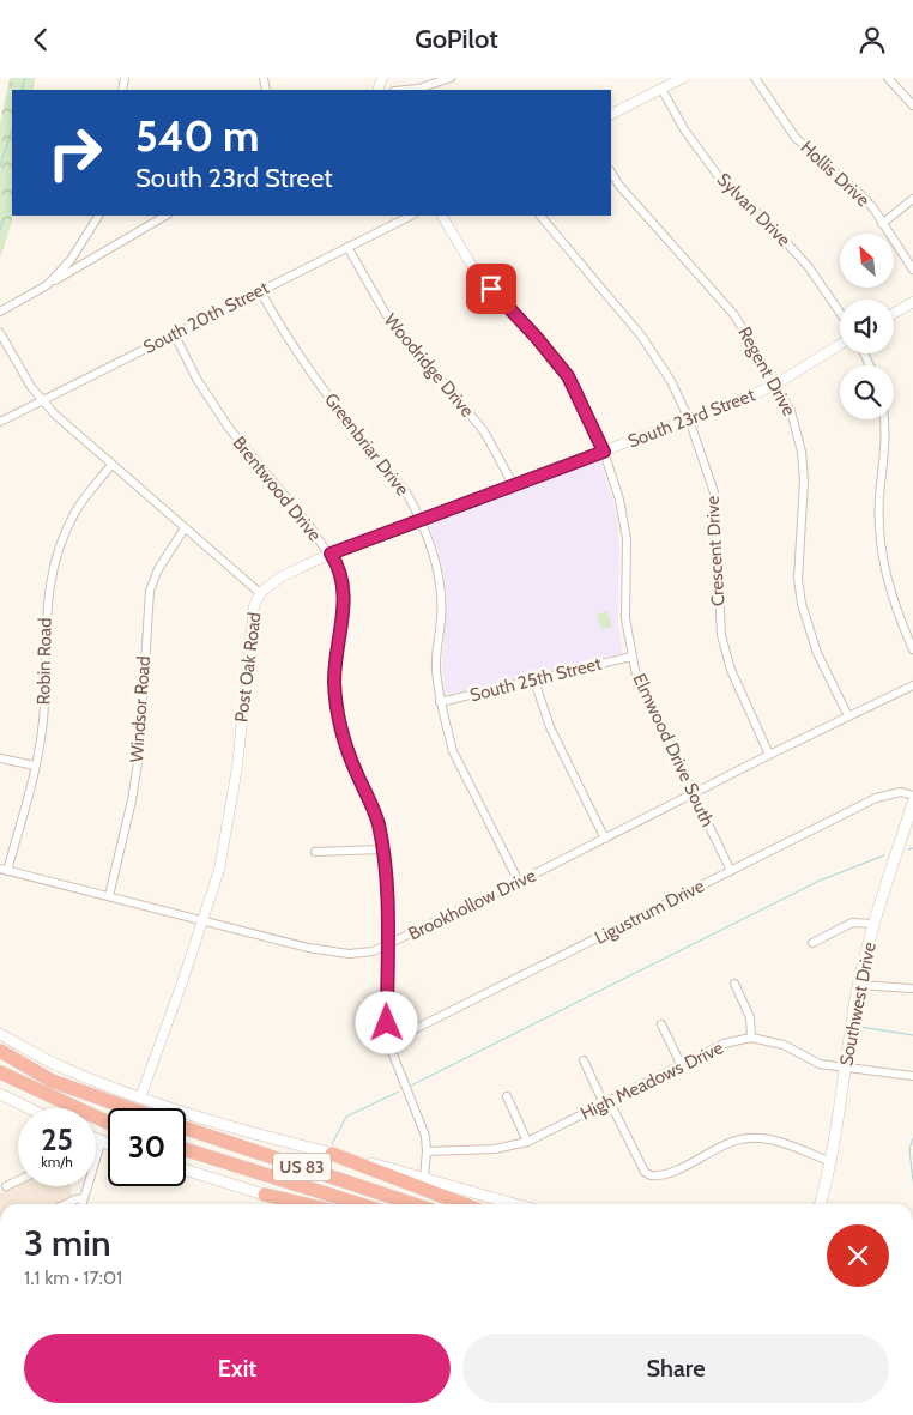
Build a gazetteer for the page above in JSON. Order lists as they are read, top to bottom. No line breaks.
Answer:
{"streets":{"highway":["US 83"],"main road":["Southwest Drive"],"street":["Hollis Drive","Sylvan Drive","South 20th Street","Woodridge Drive","Regent Drive","South 23rd Street","Greenbriar Drive","Brentwood Drive","Crescent Drive","Robin Road","Post Oak Road","South 25th Street","Windsor Road","Elmwood Drive South","Brookhollow Drive","Ligustrum Drive","High Meadows Drive"]},"crossings":[["South 20th Street","Woodridge Drive"],["South 20th Street","Greenbriar Drive"],["South 20th Street","Brentwood Drive"],["South 20th Street","Post Oak Road"],["Woodridge Drive","South 23rd Street"],["Regent Drive","South 23rd Street"],["Regent Drive","Brookhollow Drive"],["South 23rd Street","Greenbriar Drive"],["South 23rd Street","Brentwood Drive"],["South 23rd Street","Crescent Drive"],["South 23rd Street","Post Oak Road"],["South 23rd Street","Elmwood Drive South"],["Greenbriar Drive","South 25th Street"],["Greenbriar Drive","Brookhollow Drive"],["Brentwood Drive","Brookhollow Drive"],["Brentwood Drive","Ligustrum Drive"],["Brentwood Drive","High Meadows Drive"],["Crescent Drive","Brookhollow Drive"],["Robin Road","Post Oak Road"],["Robin Road","Brookhollow Drive"],["Post Oak Road","Windsor Road"],["Post Oak Road","Brookhollow Drive"],["South 25th Street","Elmwood Drive South"],["Windsor Road","Brookhollow Drive"],["Elmwood Drive South","Brookhollow Drive"],["Elmwood Drive South","Ligustrum Drive"],["Southwest Drive","High Meadows Drive"]],"north":"top left","page":{"header":"GoPilot","turn":["540 m","South 23rd Street"],"speed":"25 km/h","limit":"30","heading":["3 min","1.1 km · 17:01"],"buttons":["Exit","Share"]}}
